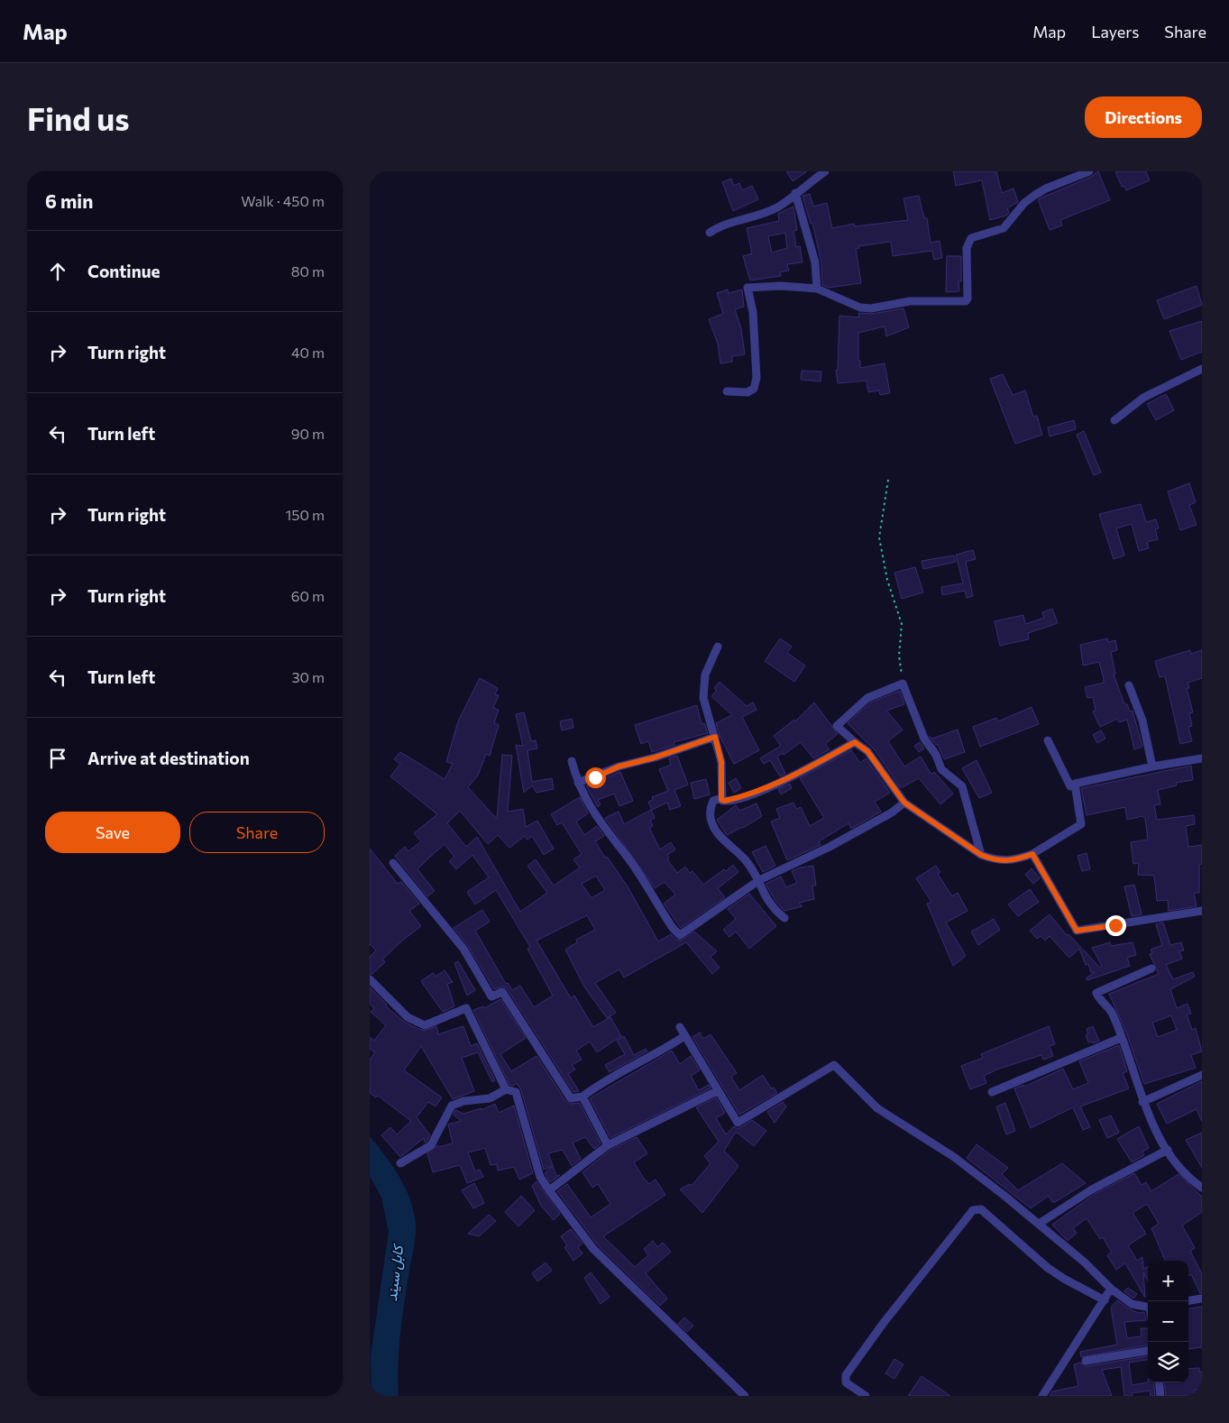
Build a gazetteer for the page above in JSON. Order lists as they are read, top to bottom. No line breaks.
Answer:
{"water":["کابل سيند"],"page":{"header":"Map","nav":["Map","Layers","Share"],"buttons":["Directions",["Save","Share"]],"title":"Find us","heading":["6 min","Walk · 450 m"],"list":[["Continue","80 m"],["Turn right","40 m"],["Turn left","90 m"],["Turn right","150 m"],["Turn right","60 m"],["Turn left","30 m"],"Arrive at destination"],"map_buttons":["+","−"]}}
